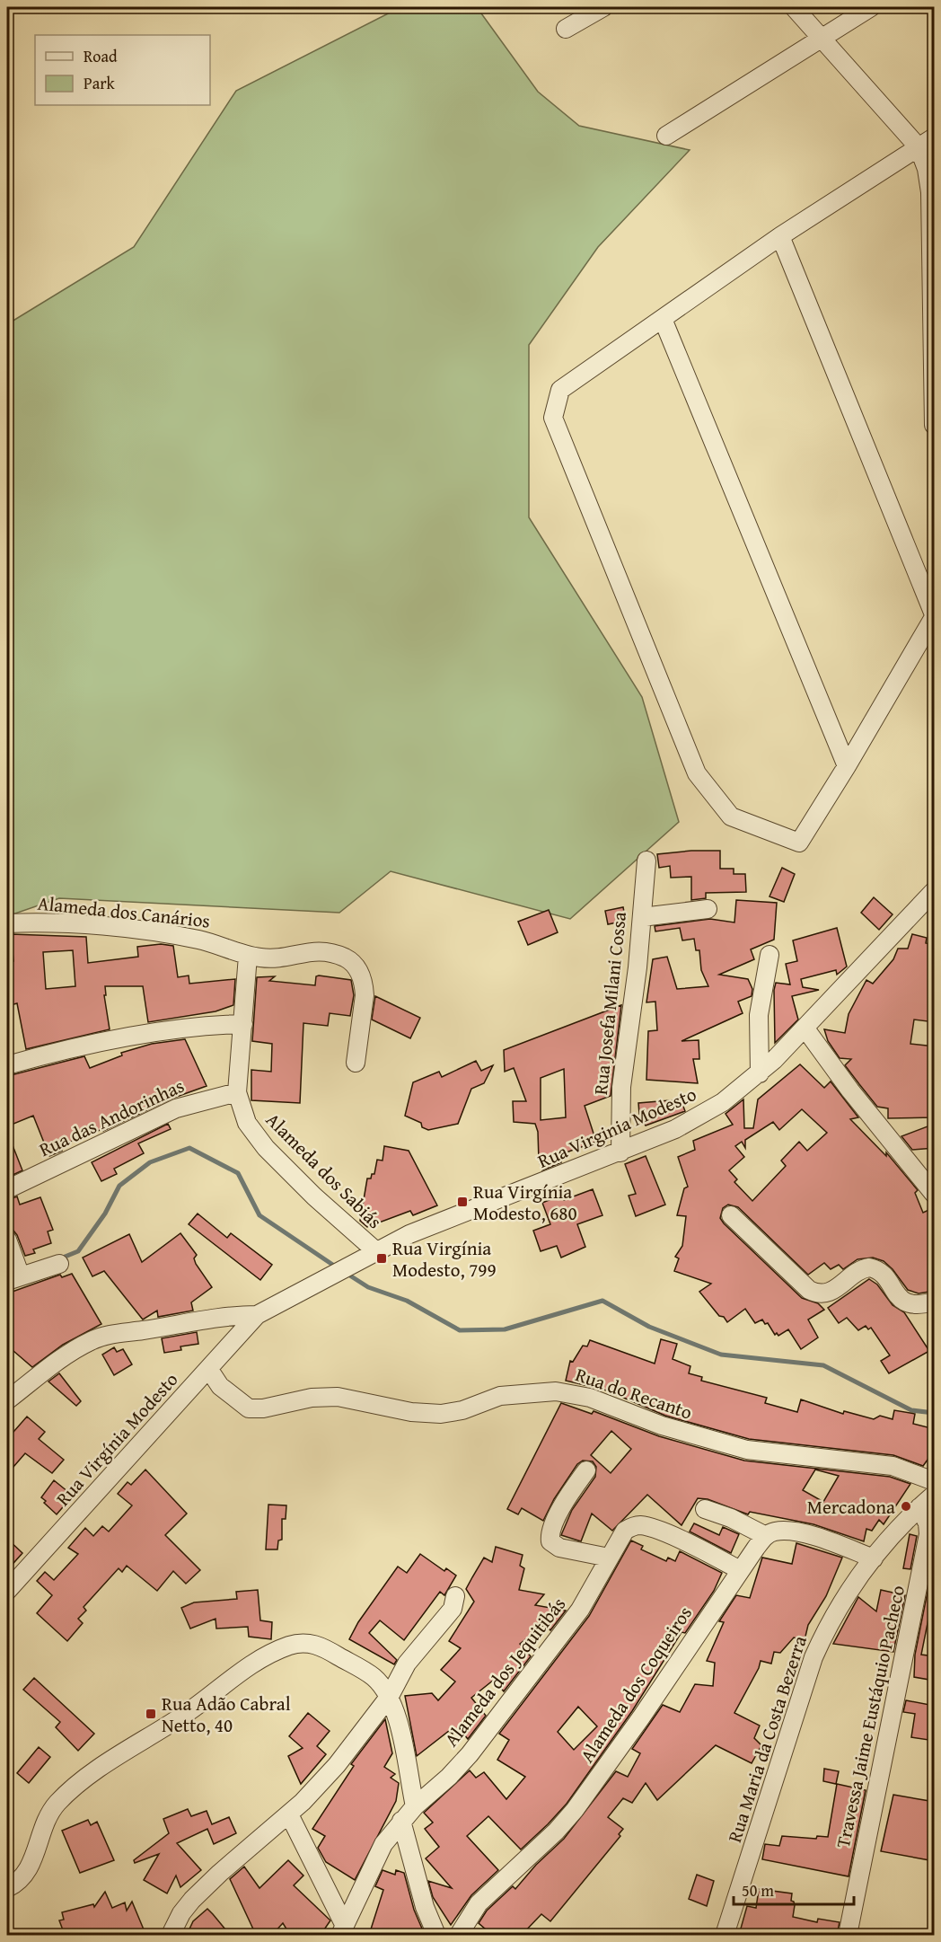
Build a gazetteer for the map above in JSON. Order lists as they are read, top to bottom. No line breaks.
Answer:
{"streets":{"street":["Alameda dos Canários","Rua Josefa Milani Cossa","Rua das Andorinhas","Rua Virginia Modesto","Alameda dos Sabiás","Rua do Recanto","Rua Virgínia Modesto","Alameda dos Jequitibás","Alameda dos Coqueiros","Travessa Jaime Eustáquio Pacheco","Rua Maria da Costa Bezerra"]},"crossings":[["Alameda dos Canários","Alameda dos Sabiás"],["Rua Josefa Milani Cossa","Rua Virginia Modesto"],["Rua das Andorinhas","Alameda dos Sabiás"],["Rua Virginia Modesto","Alameda dos Sabiás"],["Rua Virginia Modesto","Rua Virgínia Modesto"],["Rua do Recanto","Rua Virgínia Modesto"],["Alameda dos Jequitibás","Alameda dos Coqueiros"],["Travessa Jaime Eustáquio Pacheco","Rua Maria da Costa Bezerra"]],"places":{"transit":["Rua Virgínia Modesto, 680","Rua Virgínia Modesto, 799","Rua Adão Cabral Netto, 40"],"other":["Mercadona"]},"legend":["Road","Park"],"scale_bar":"50 m"}
